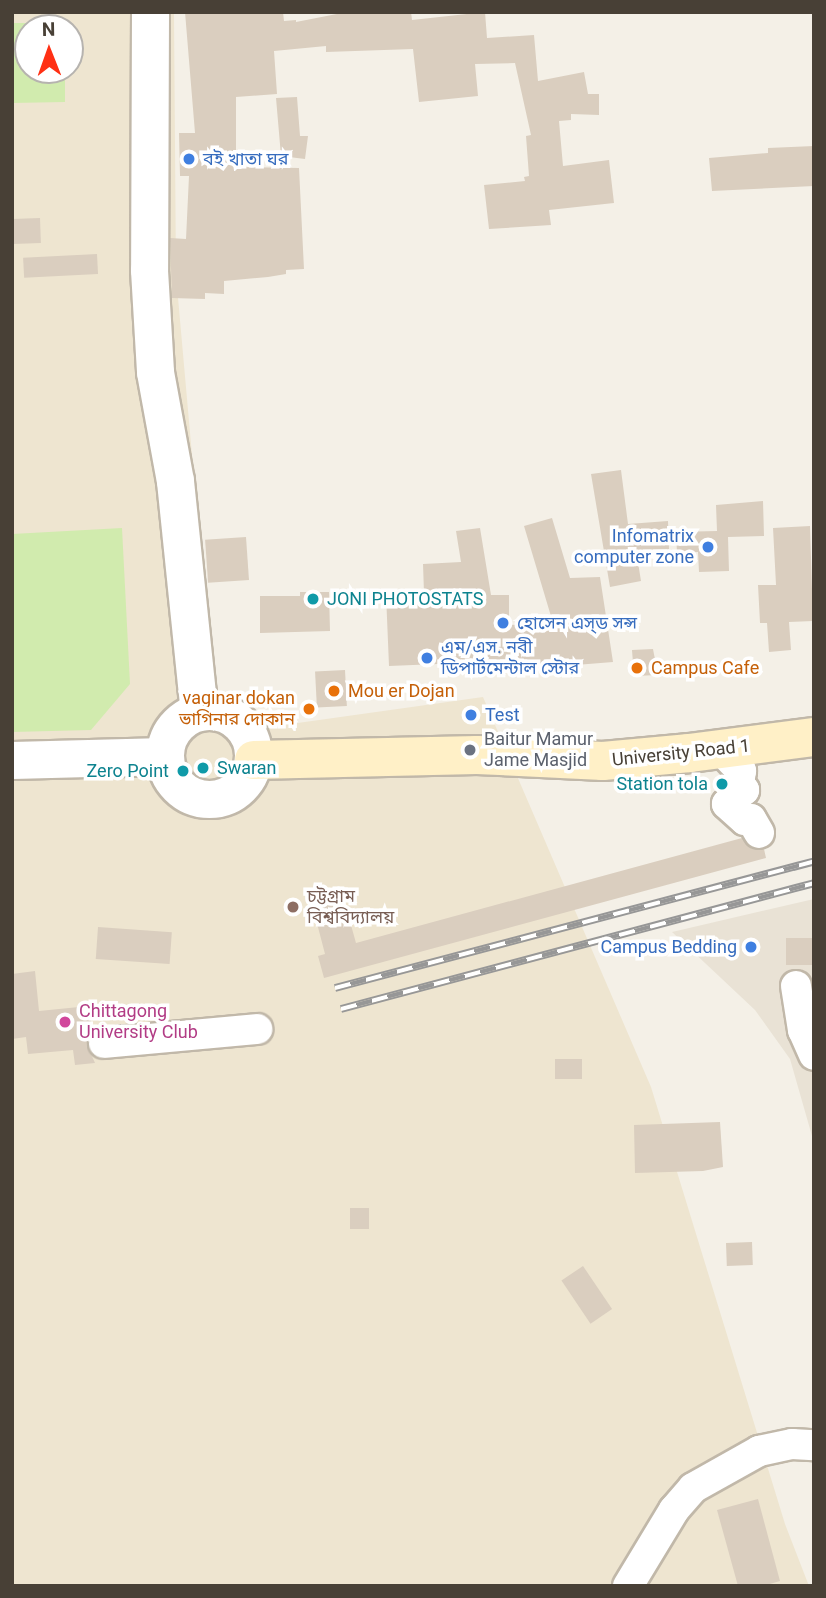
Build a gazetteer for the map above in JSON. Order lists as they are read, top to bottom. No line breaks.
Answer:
{"streets":{"main road":["University Road 1"]},"places":["বই খাতা ঘর","Infomatrix computer zone","JONI PHOTOSTATS","হোসেন এস্ড সন্স","এম/এস. নবী ডিপার্টমেন্টাল স্টোর","Campus Cafe","Mou er Dojan","vaginar dokan ভাগিনার দোকান","Test","Baitur Mamur Jame Masjid","Swaran","Zero Point","Station tola","চট্টগ্রাম বিশ্ববিদ্যালয়","Campus Bedding","Chittagong University Club"],"north":"top"}
